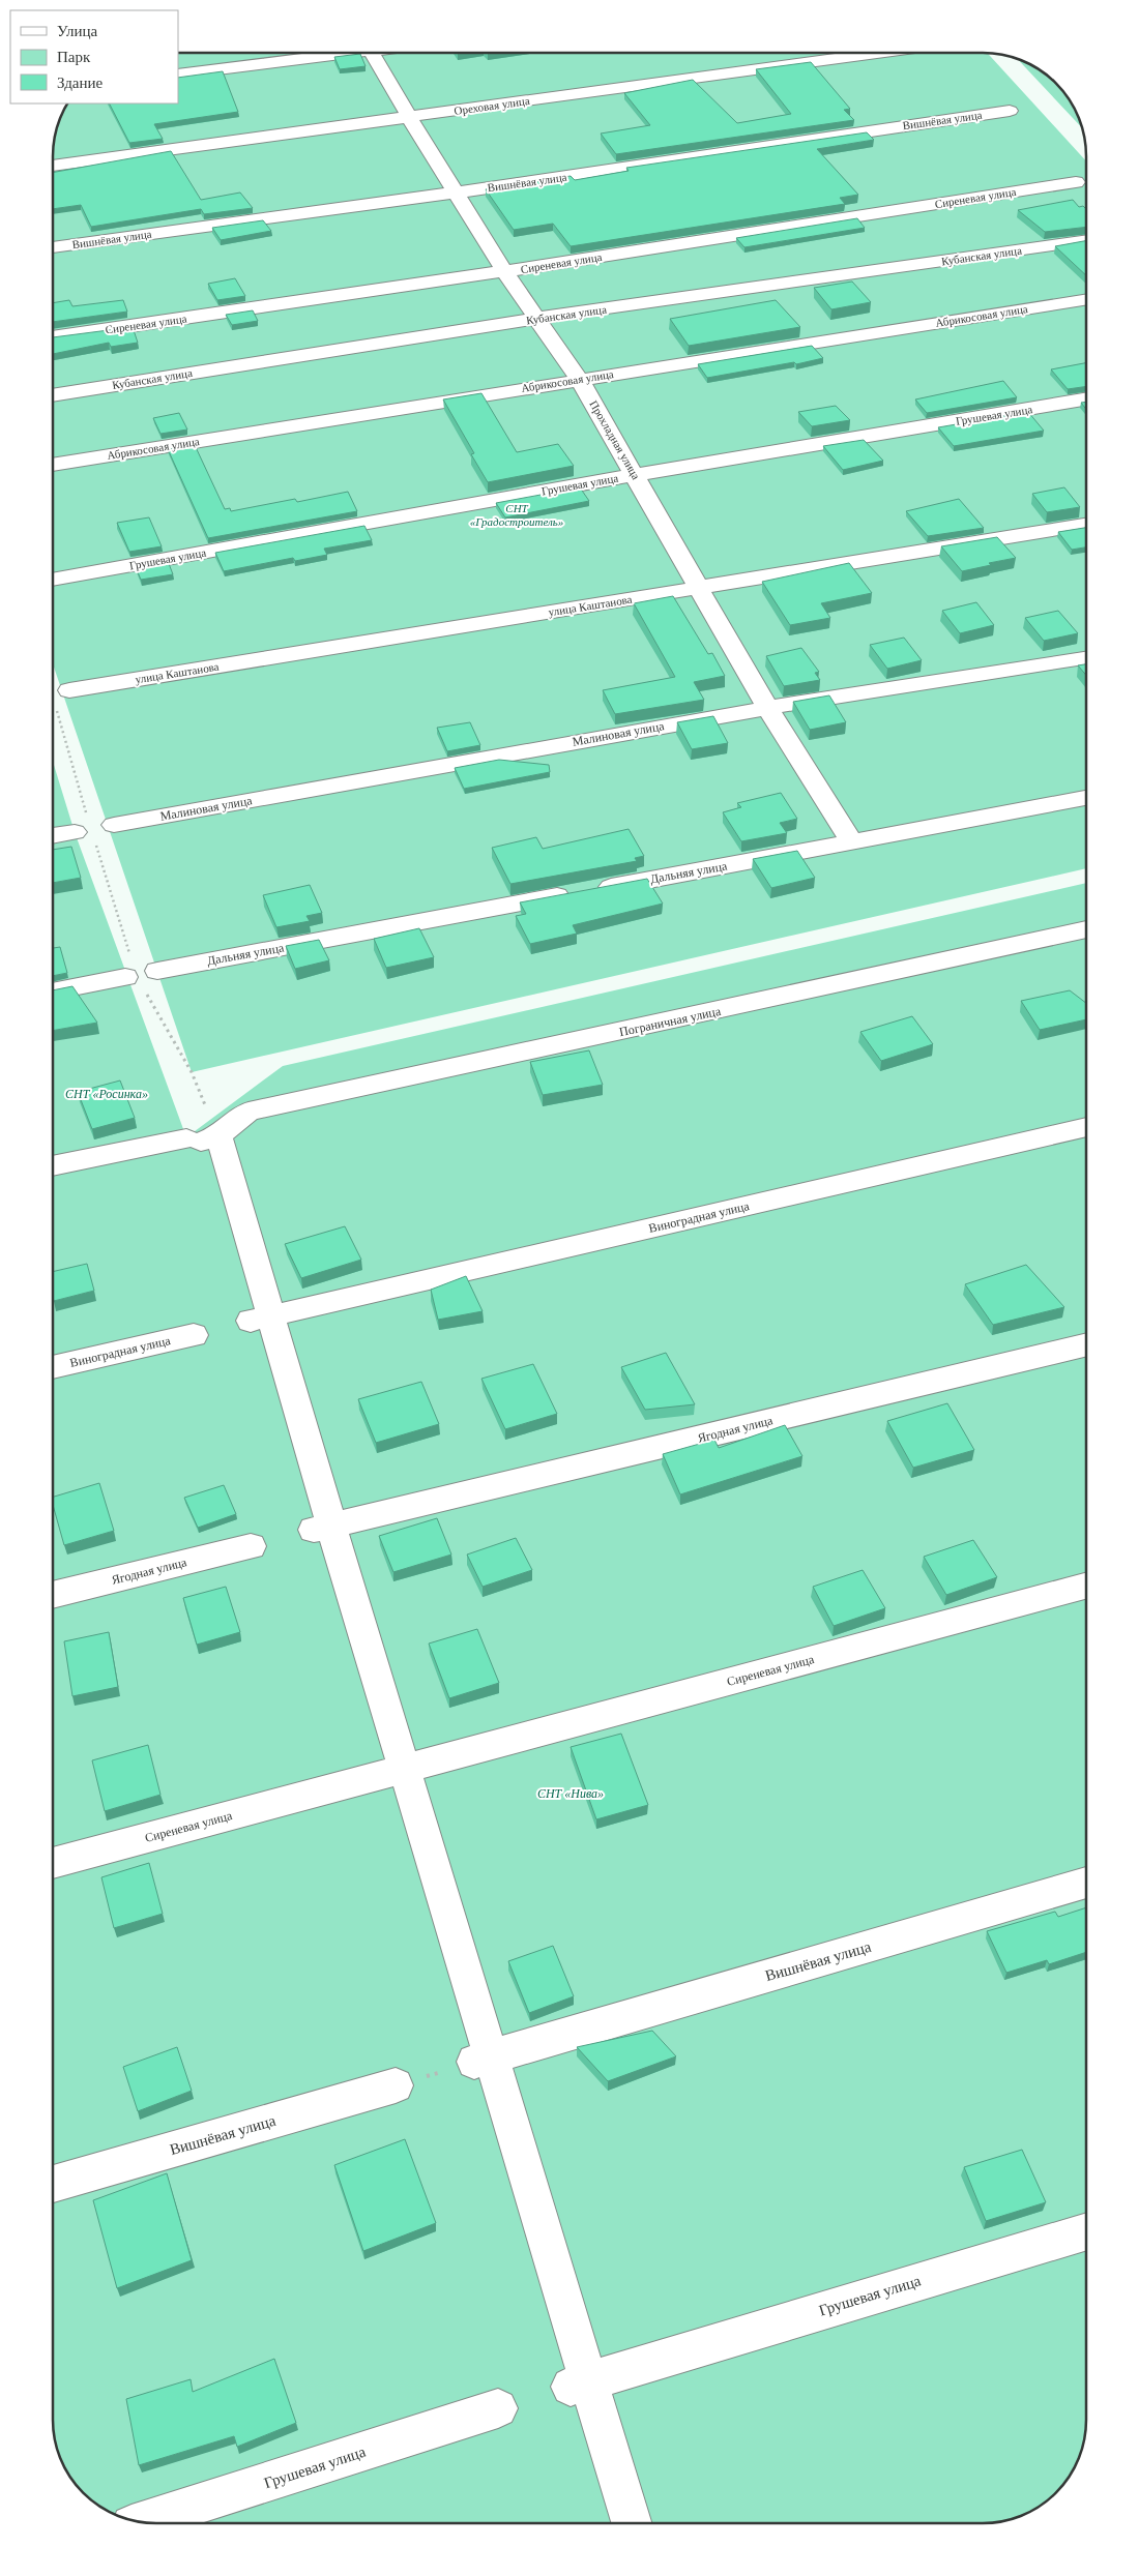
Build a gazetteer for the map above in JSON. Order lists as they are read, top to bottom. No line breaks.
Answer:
{"streets":{"street":["Ореховая улица","Вишнёвая улица","Сиреневая улица","Кубанская улица","Абрикосовая улица","Грушевая улица","Прохладная улица","улица Каштанова","Малиновая улица","Дальняя улица","Пограничная улица","Виноградная улица","Ягодная улица"]},"crossings":[["Ореховая улица","Прохладная улица"],["Вишнёвая улица","Прохладная улица"],["Сиреневая улица","Прохладная улица"],["Кубанская улица","Прохладная улица"],["Абрикосовая улица","Прохладная улица"],["Грушевая улица","Прохладная улица"],["Прохладная улица","улица Каштанова"],["Прохладная улица","Малиновая улица"],["Прохладная улица","Дальняя улица"]],"parks":["СНТ «Градостроитель»","СНТ «Росинка»","СНТ «Нива»"],"legend":["Улица","Парк","Здание"]}
